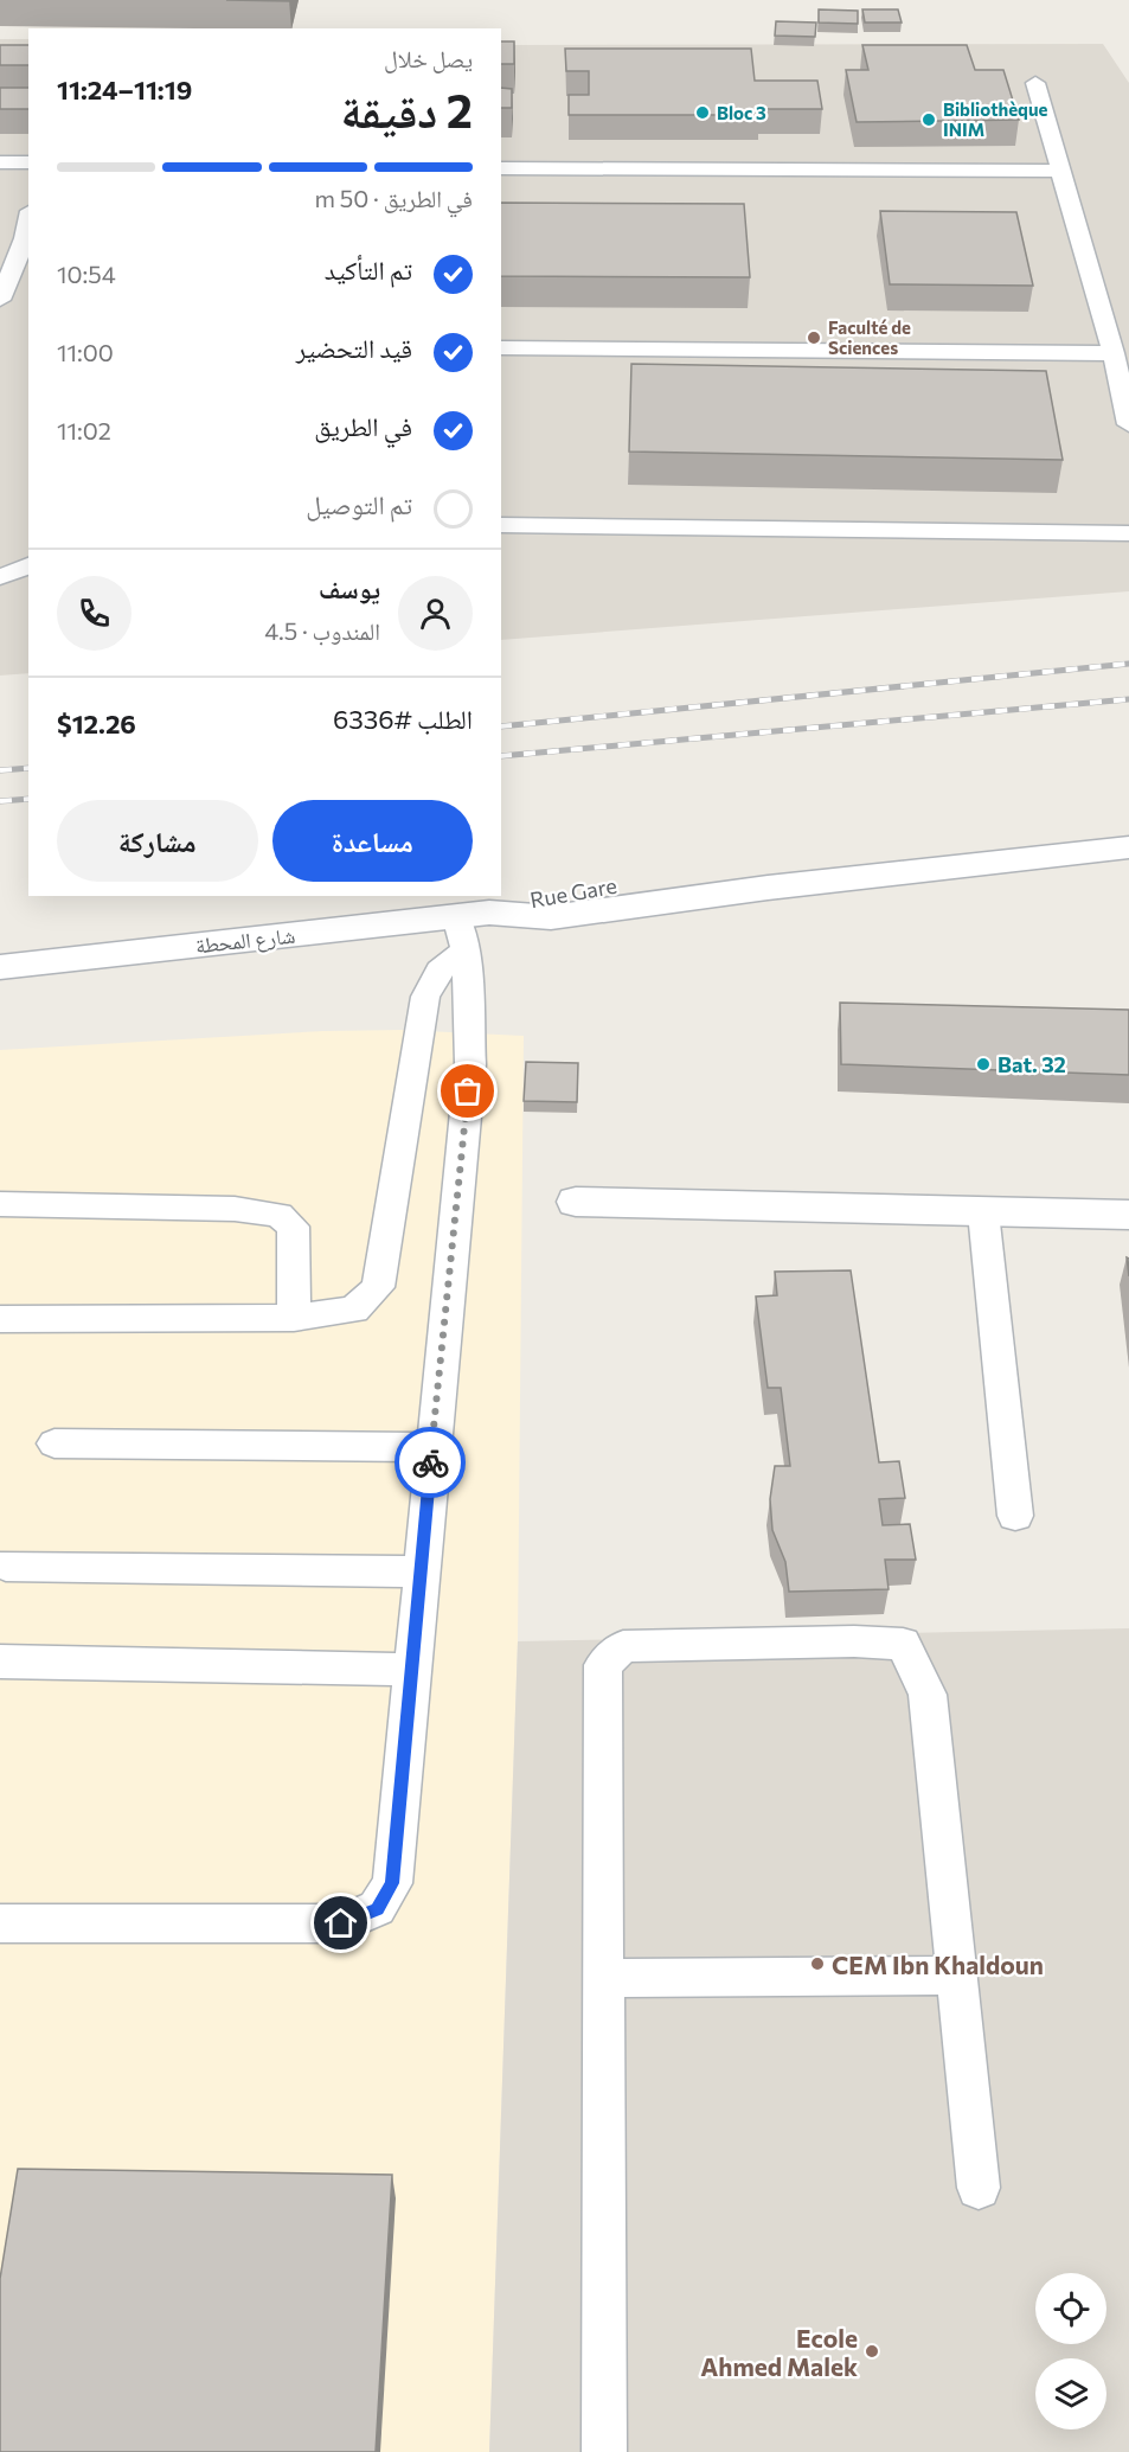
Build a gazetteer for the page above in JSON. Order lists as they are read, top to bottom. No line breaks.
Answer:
{"streets":{"main road":["Rue Gare","شارع المحطة"]},"crossings":[["Rue Gare","شارع المحطة"]],"places":["Bloc 3","Bibliothèque INIM","Faculté de Sciences","Bat. 32","CEM Ibn Khaldoun","Ecole Ahmed Malek"],"page":{"heading":["2 دقيقة","يصل خلال","11:19–11:24"],"panel":["يوسف","المندوب · 4.5","الطلب #6336","$12.26"],"bar":"في الطريق · 50 m","list":[["تم التأكيد","10:54"],["قيد التحضير","11:00"],["في الطريق","11:02"],"تم التوصيل"],"buttons":["مساعدة","مشاركة"]}}
